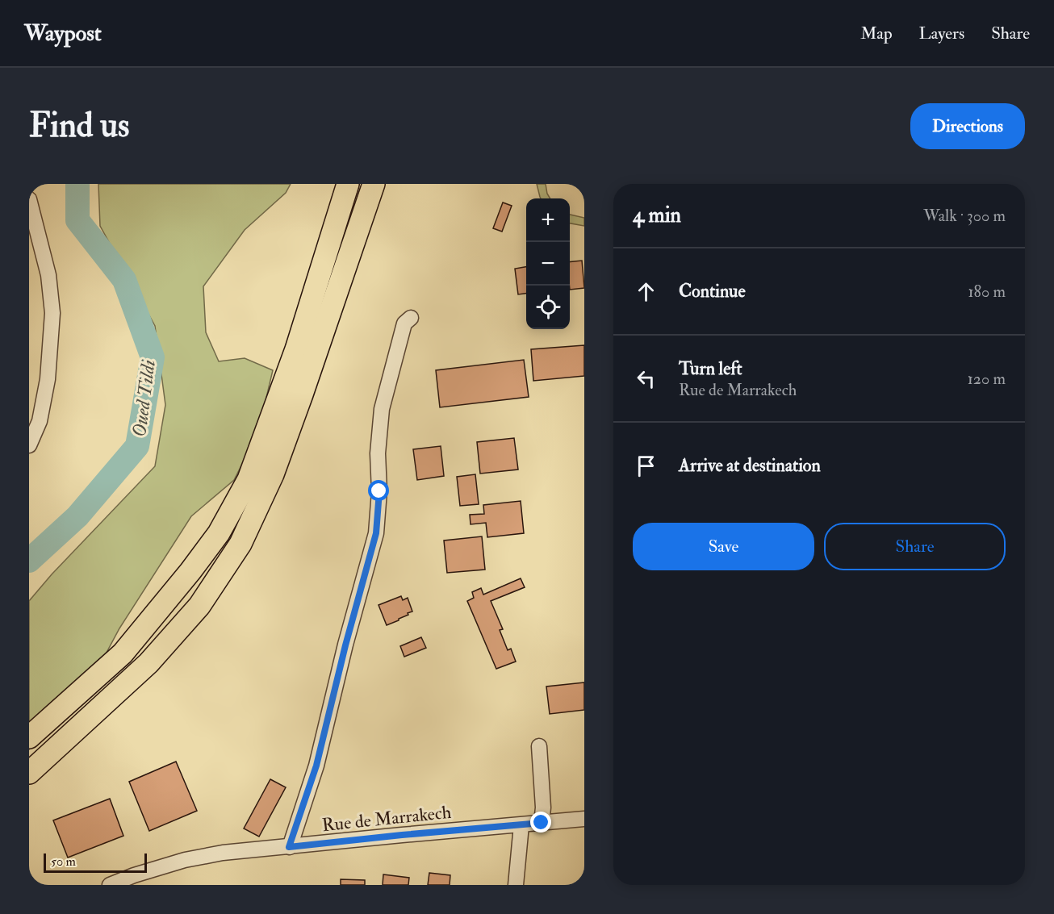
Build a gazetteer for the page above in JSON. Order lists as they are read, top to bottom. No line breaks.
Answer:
{"streets":{"street":["Rue de Marrakech"]},"water":["Oued Tildi"],"scale_bar":"50 m","page":{"header":"Waypost","nav":["Map","Layers","Share"],"buttons":["Directions",["Save","Share"]],"title":"Find us","heading":["4 min","Walk · 300 m"],"map_buttons":["+","−"],"list":[["Continue","180 m"],["Turn left","Rue de Marrakech","120 m"],"Arrive at destination"],"scale":"50 m"}}
